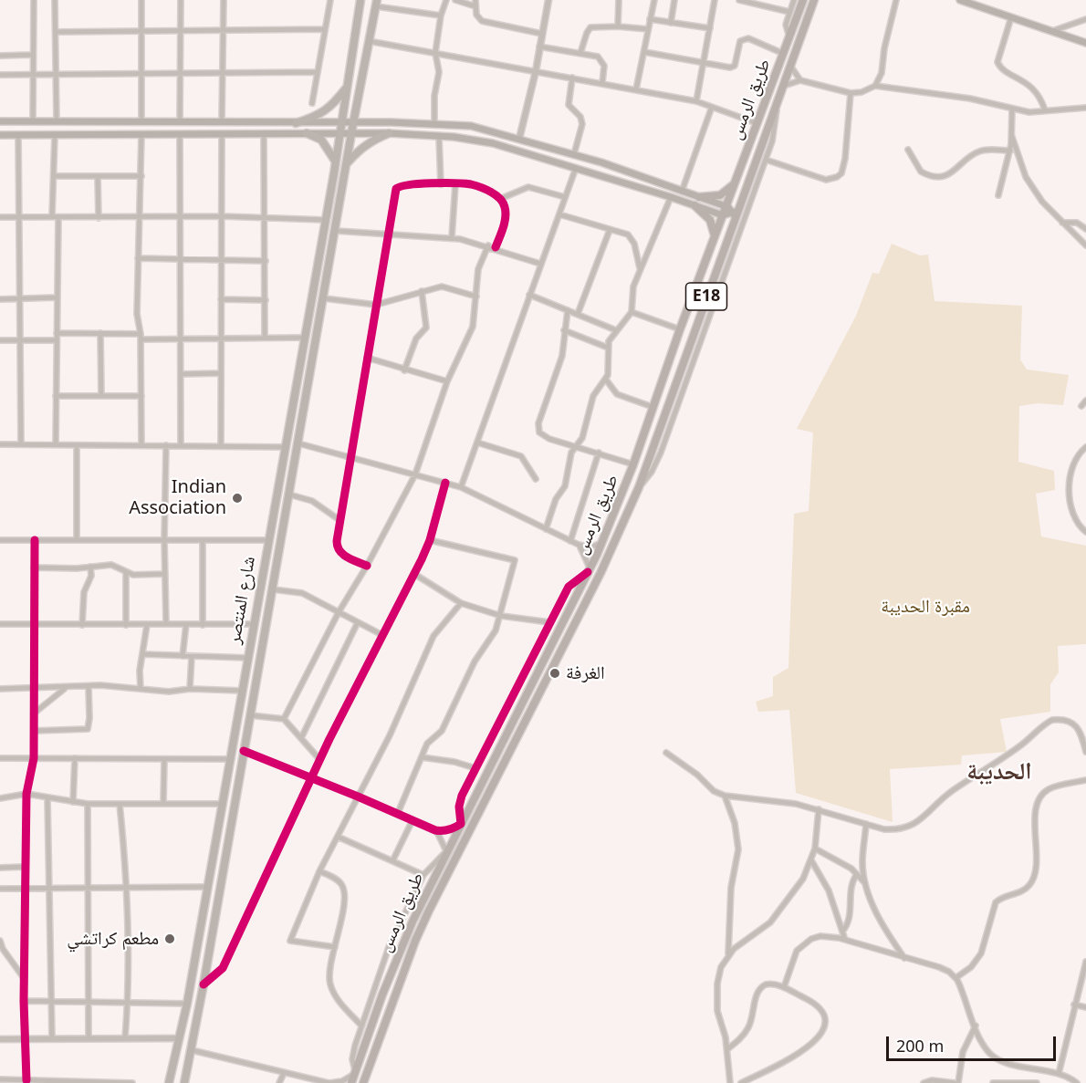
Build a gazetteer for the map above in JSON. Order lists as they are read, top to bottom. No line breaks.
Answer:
{"streets":{"highway":["طريق الرمس","E18"],"main road":["شارع المنتصر"]},"districts":["الحديبة"],"parks":["مقبرة الحديبة"],"places":["Indian Association","الغرفة","مطعم كراتشي"],"scale_bar":"200 m"}
